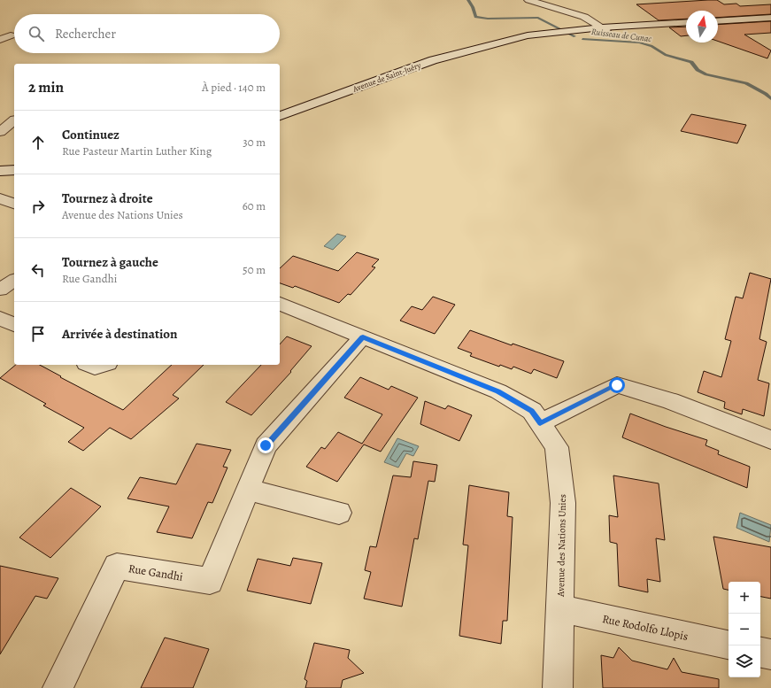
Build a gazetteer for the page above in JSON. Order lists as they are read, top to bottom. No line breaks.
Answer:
{"streets":{"street":["Avenue de Saint-Juéry","Avenue des Nations Unies","Rue Gandhi","Rue Rodolfo Llopis"]},"crossings":[["Avenue des Nations Unies","Rue Gandhi"],["Avenue des Nations Unies","Rue Rodolfo Llopis"]],"water":["Ruisseau de Cunac"],"north":"top","page":{"search":"Rechercher","heading":["2 min","À pied · 140 m"],"list":[["Continuez","Rue Pasteur Martin Luther King","30 m"],["Tournez à droite","Avenue des Nations Unies","60 m"],["Tournez à gauche","Rue Gandhi","50 m"],"Arrivée à destination"],"map_buttons":["+","−"]}}
